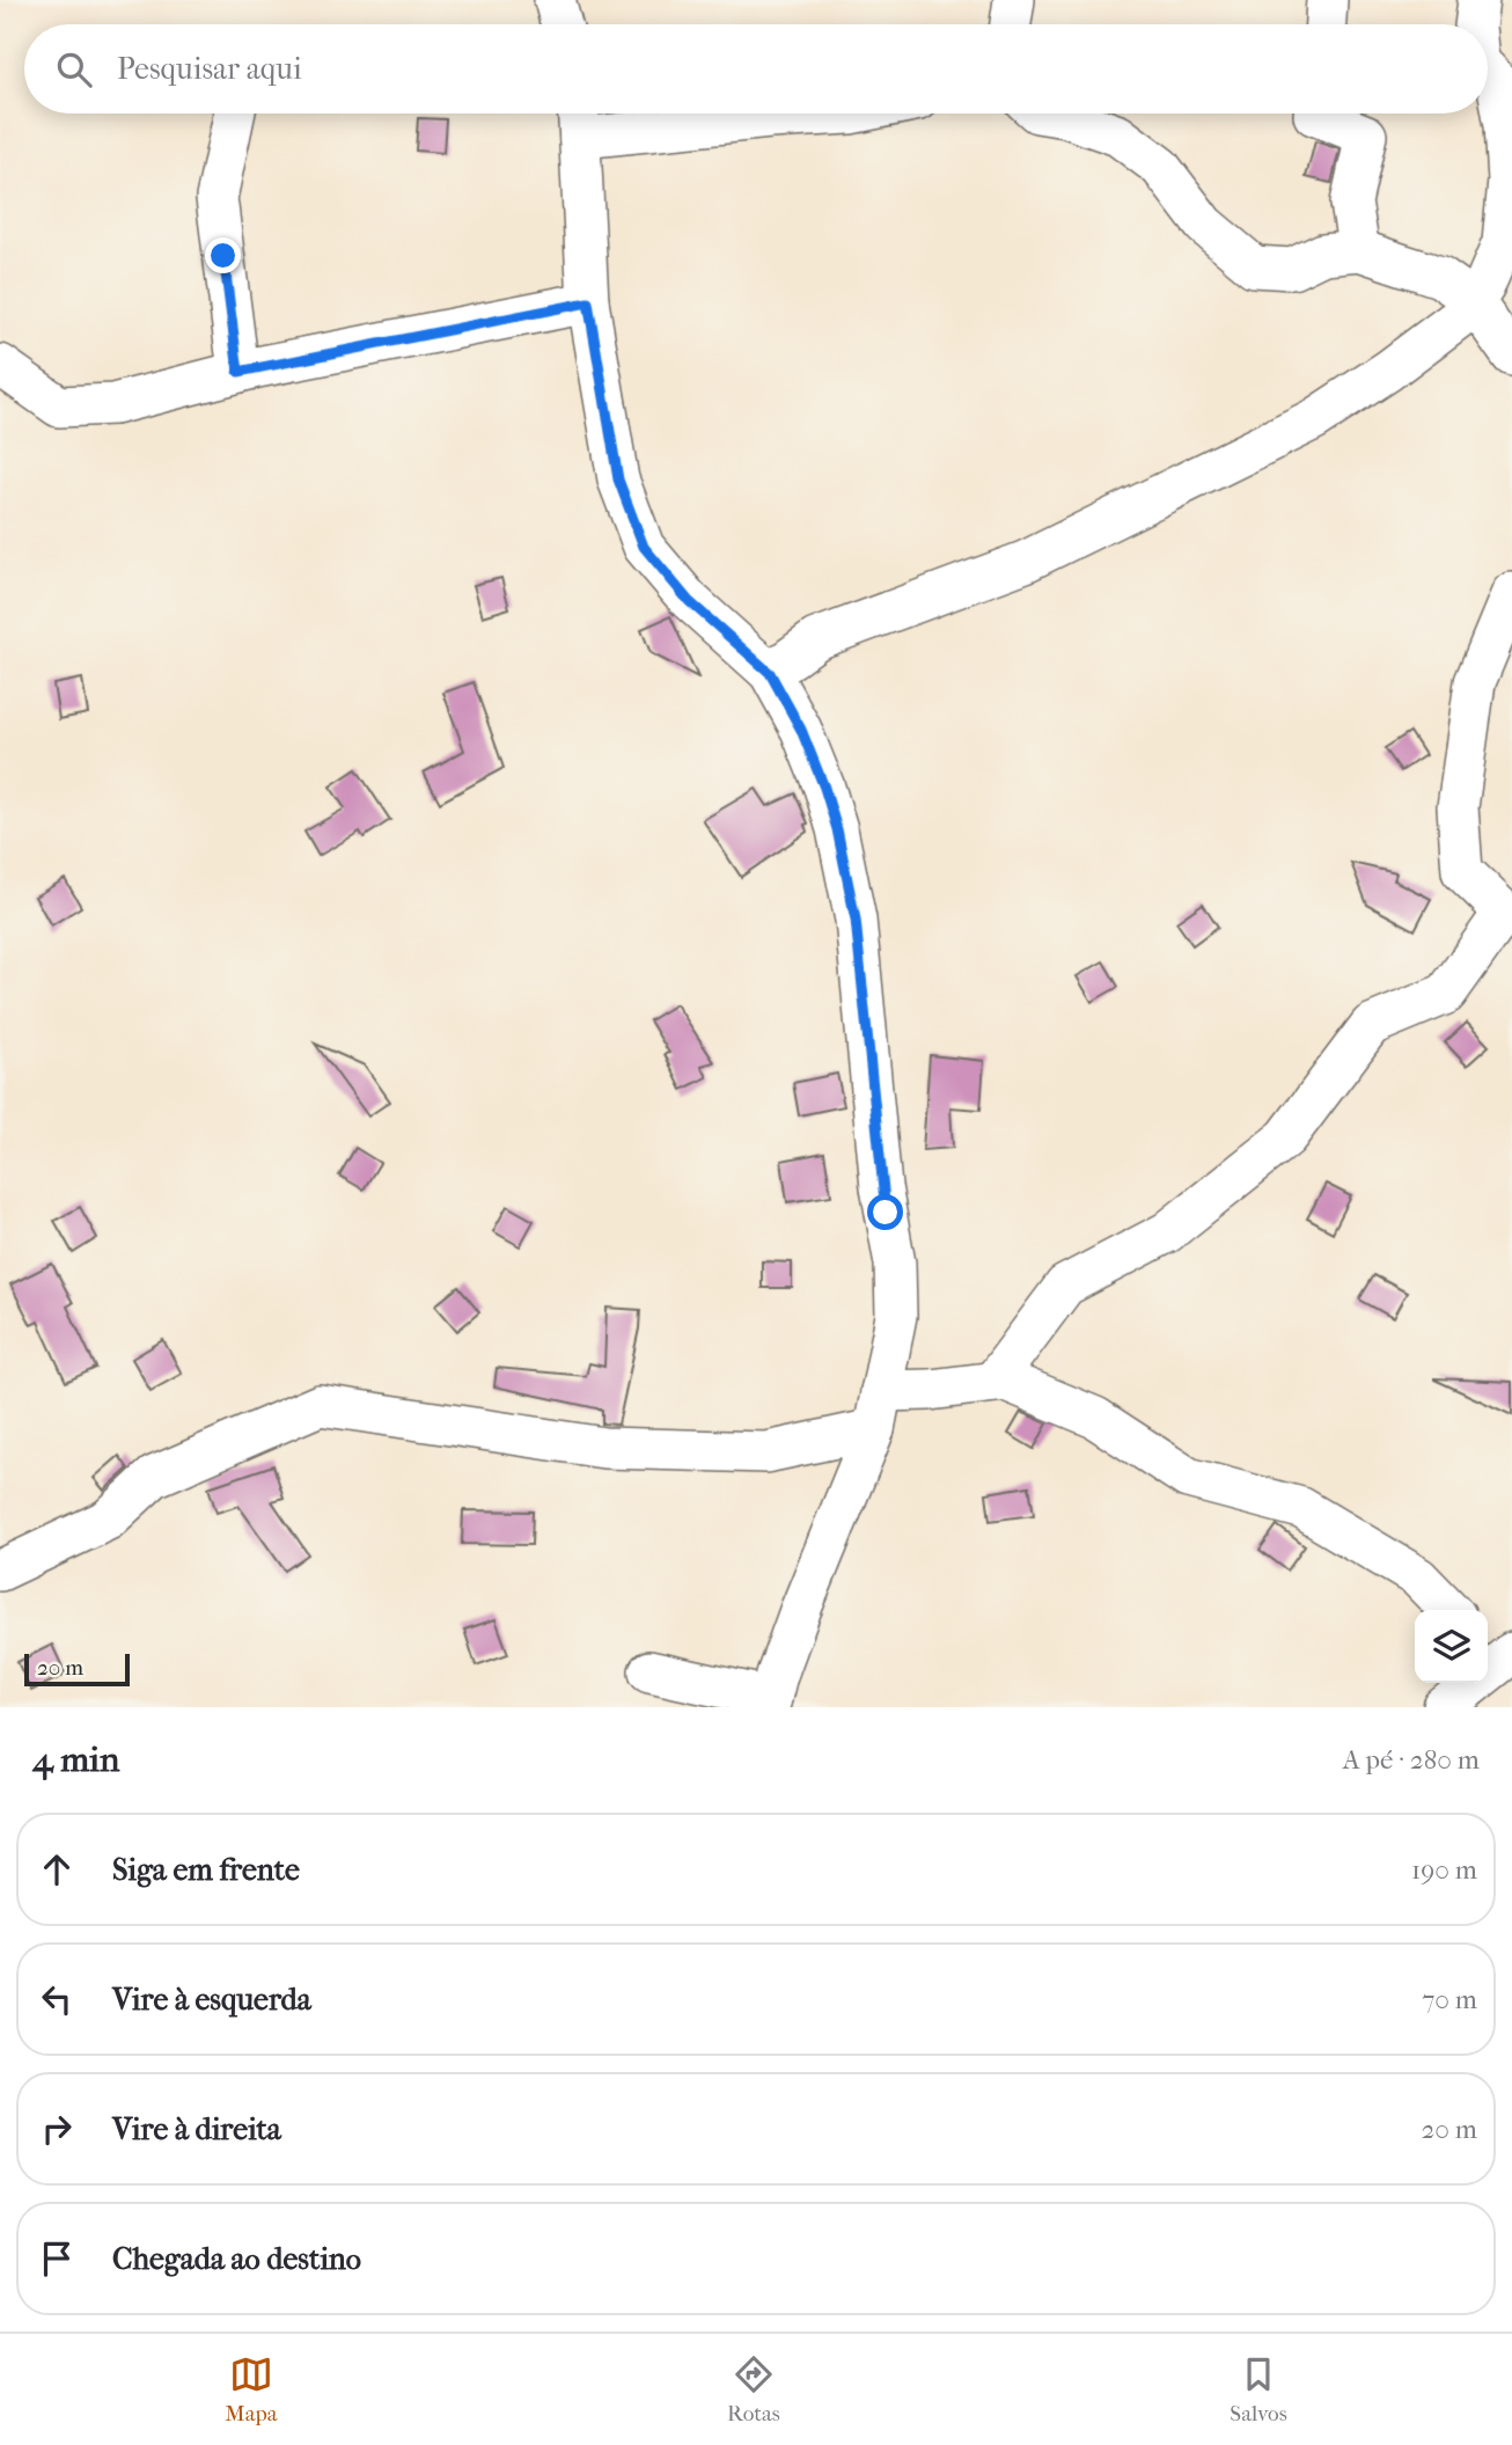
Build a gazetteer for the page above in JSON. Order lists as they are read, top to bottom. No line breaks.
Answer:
{"scale_bar":"20 m","page":{"search":"Pesquisar aqui","scale":"20 m","heading":["4 min","A pé · 280 m"],"list":[["Siga em frente","190 m"],["Vire à esquerda","70 m"],["Vire à direita","20 m"],"Chegada ao destino"],"nav":["Mapa","Rotas","Salvos"]}}
